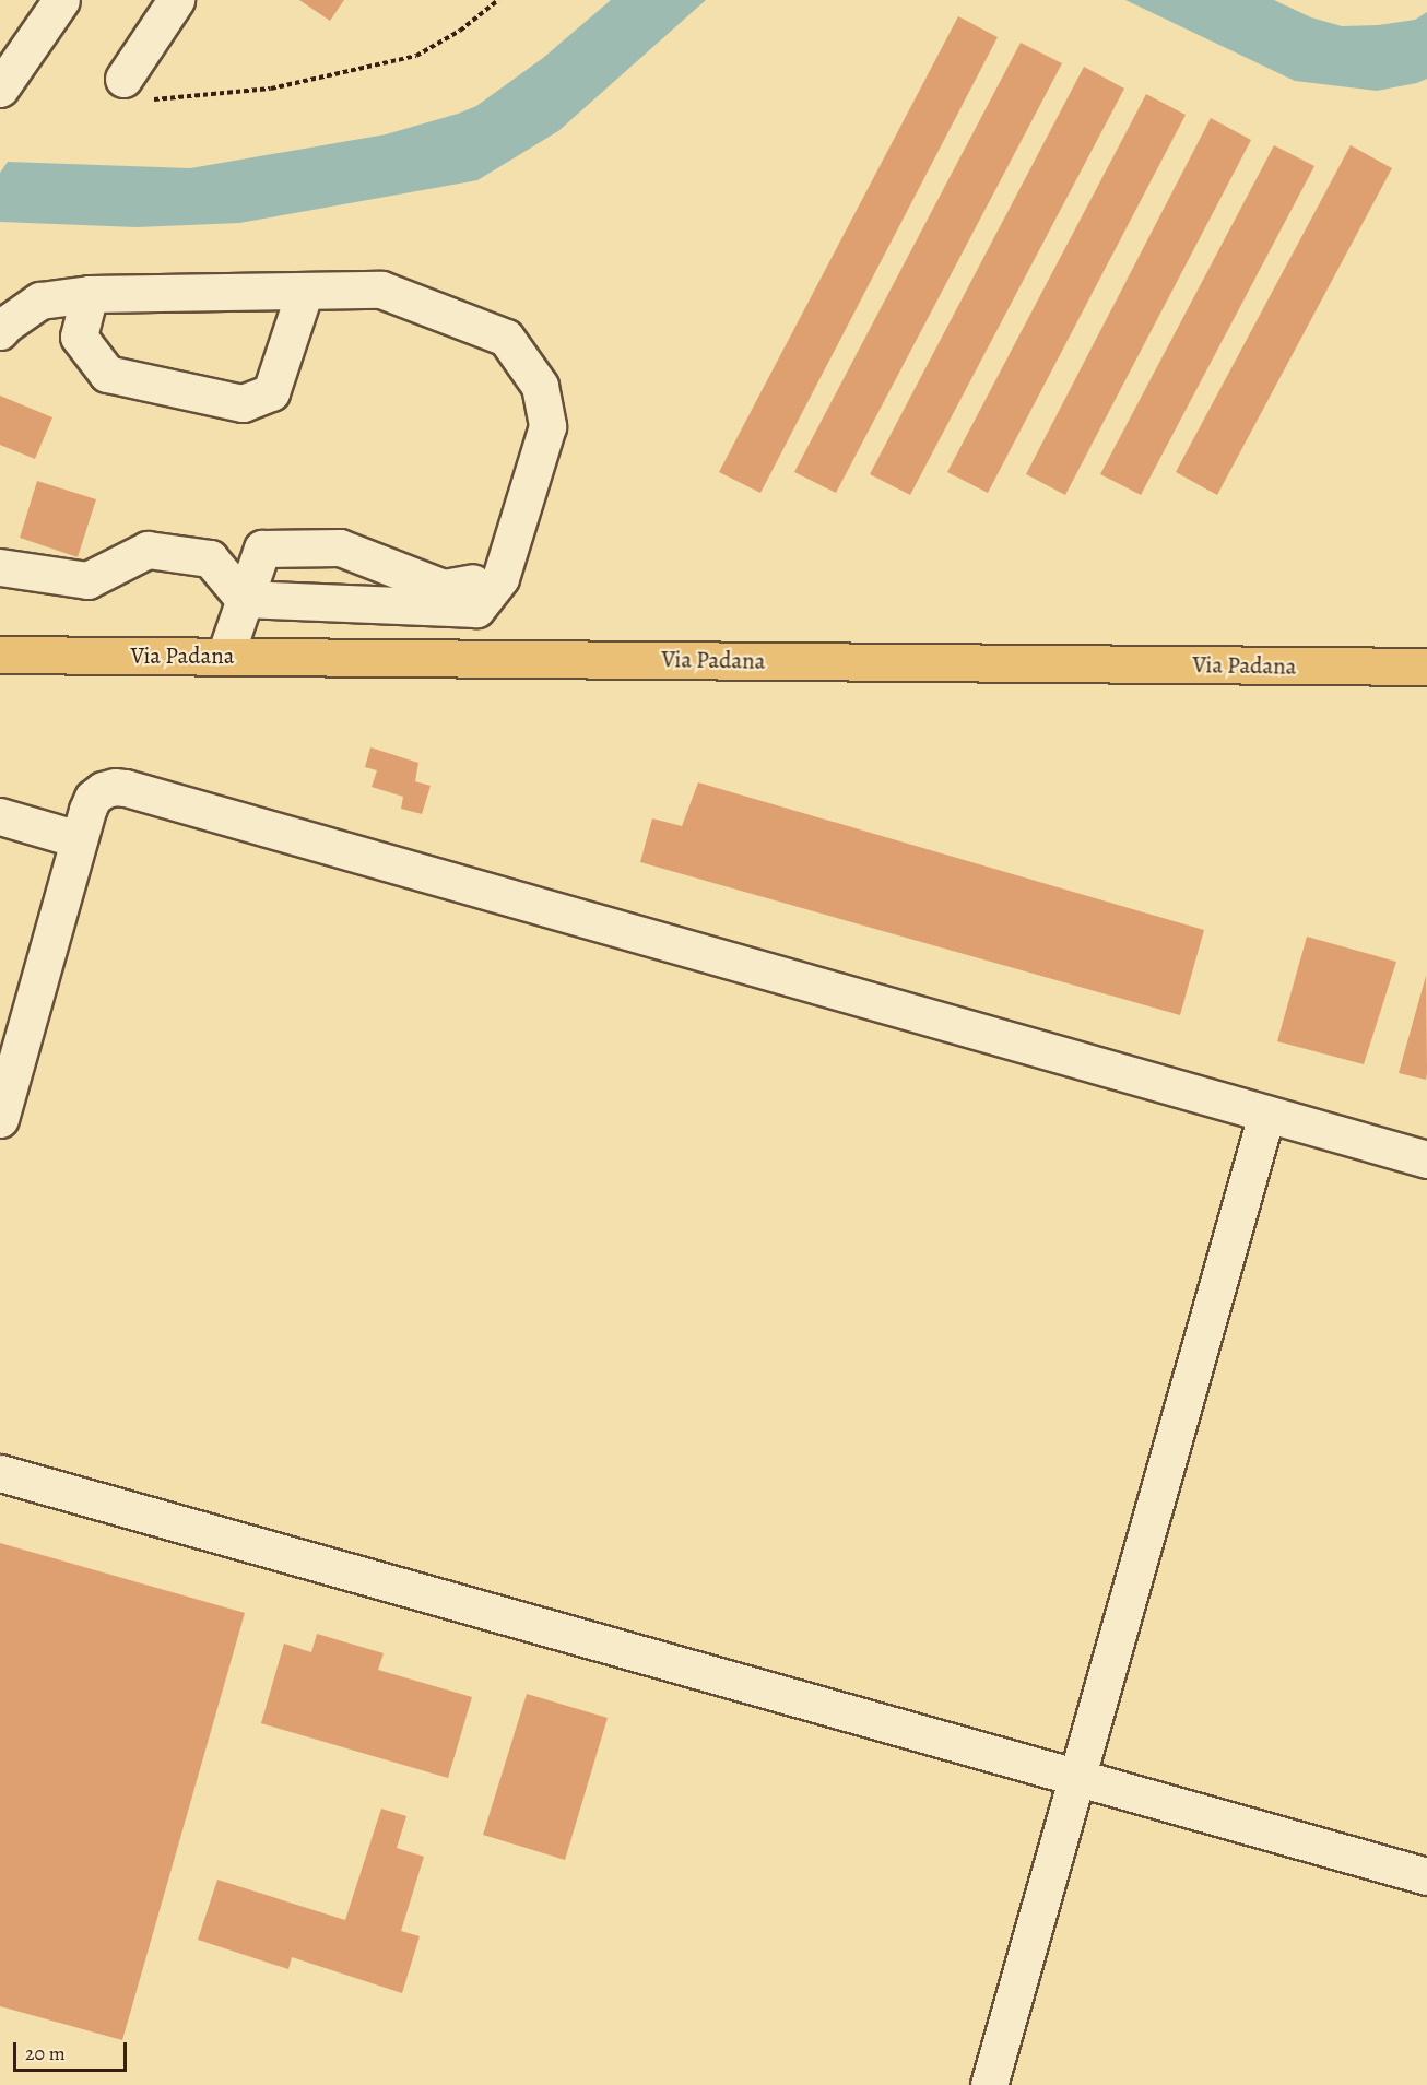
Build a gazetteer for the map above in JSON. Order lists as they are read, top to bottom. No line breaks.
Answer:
{"streets":{"main road":["Via Padana"]},"scale_bar":"20 m"}
